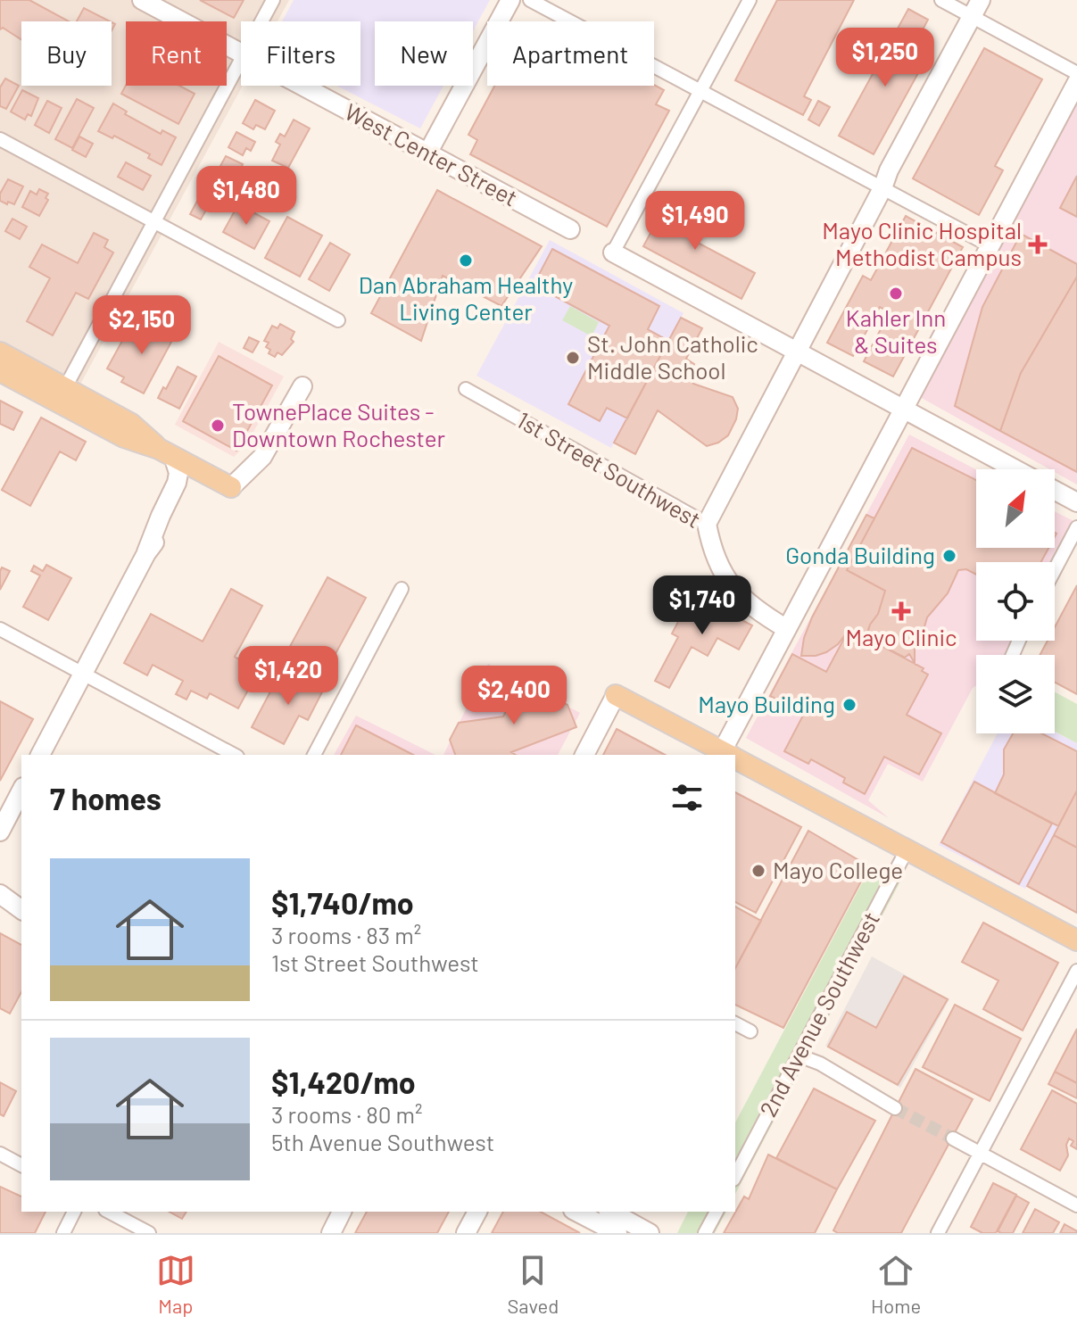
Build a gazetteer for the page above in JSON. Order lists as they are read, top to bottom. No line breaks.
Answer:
{"streets":{"street":["West Center Street","1st Street Southwest","2nd Avenue Southwest"]},"places":{"health":["Mayo Clinic Hospital Methodist Campus","Mayo Clinic"],"other":["Dan Abraham Healthy Living Center","Kahler Inn & Suites","St. John Catholic Middle School","TownePlace Suites - Downtown Rochester","Gonda Building","Mayo Building","Mayo College"]},"north":"top right","page":{"chip":["Buy","Rent","Filters","New","Apartment"],"price":["$1,250","$1,480","$1,490","$2,150","$1,740","$1,420","$2,400"],"heading":"7 homes","list":[{"name":"$1,740/mo","note":"3 rooms · 83 m² · 1st Street Southwest"},{"name":"$1,420/mo","note":"3 rooms · 80 m² · 5th Avenue Southwest"}],"tabs":["Map","Saved","Home"]}}
